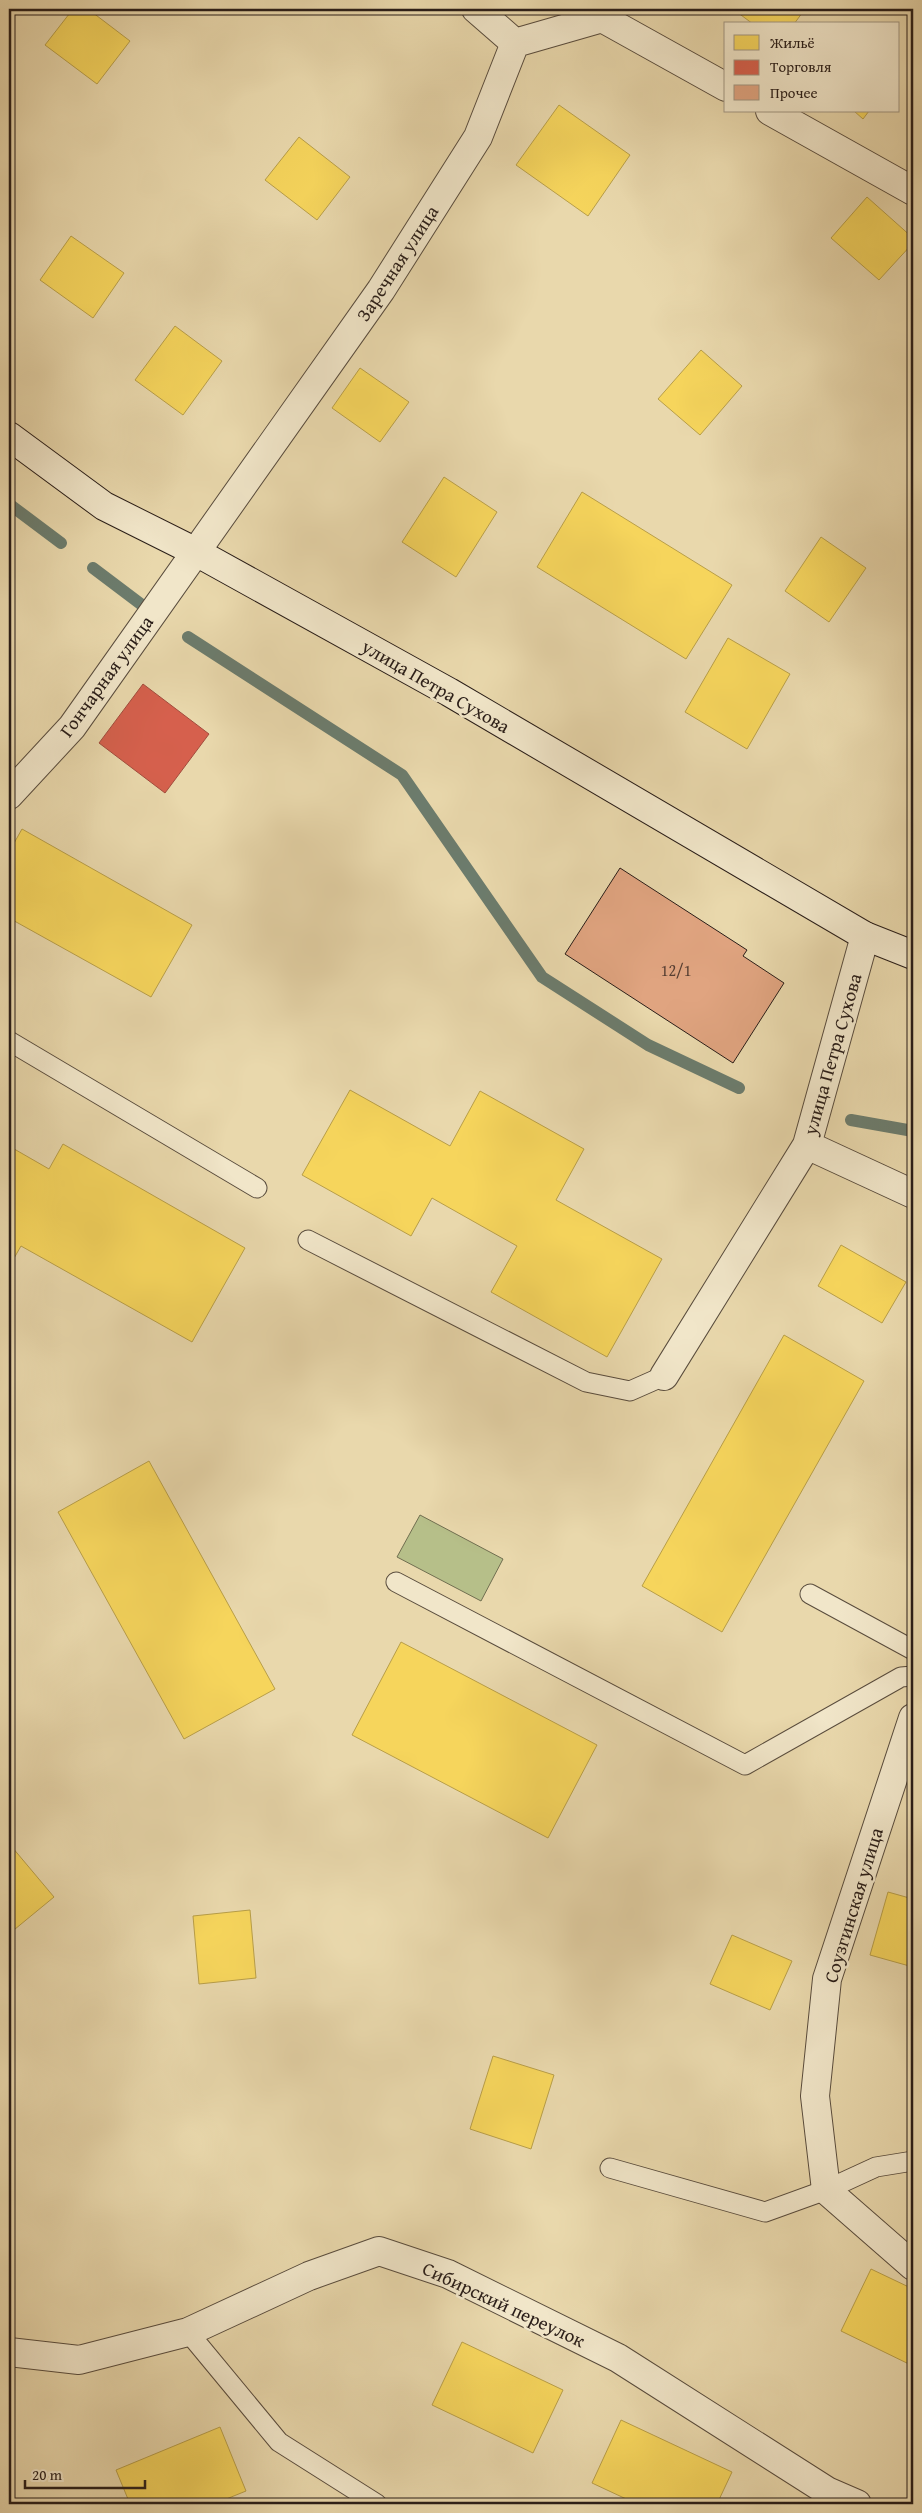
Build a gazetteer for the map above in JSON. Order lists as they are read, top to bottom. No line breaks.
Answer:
{"streets":{"street":["Заречная улица","Гончарная улица","улица Петра Сухова","Соузгинская улица","Сибирский переулок"]},"crossings":[["Заречная улица","Гончарная улица"],["Заречная улица","улица Петра Сухова"],["Гончарная улица","улица Петра Сухова"]],"house_numbers":["12/1"],"legend":["Жильё","Торговля","Прочее"],"scale_bar":"20 m"}
